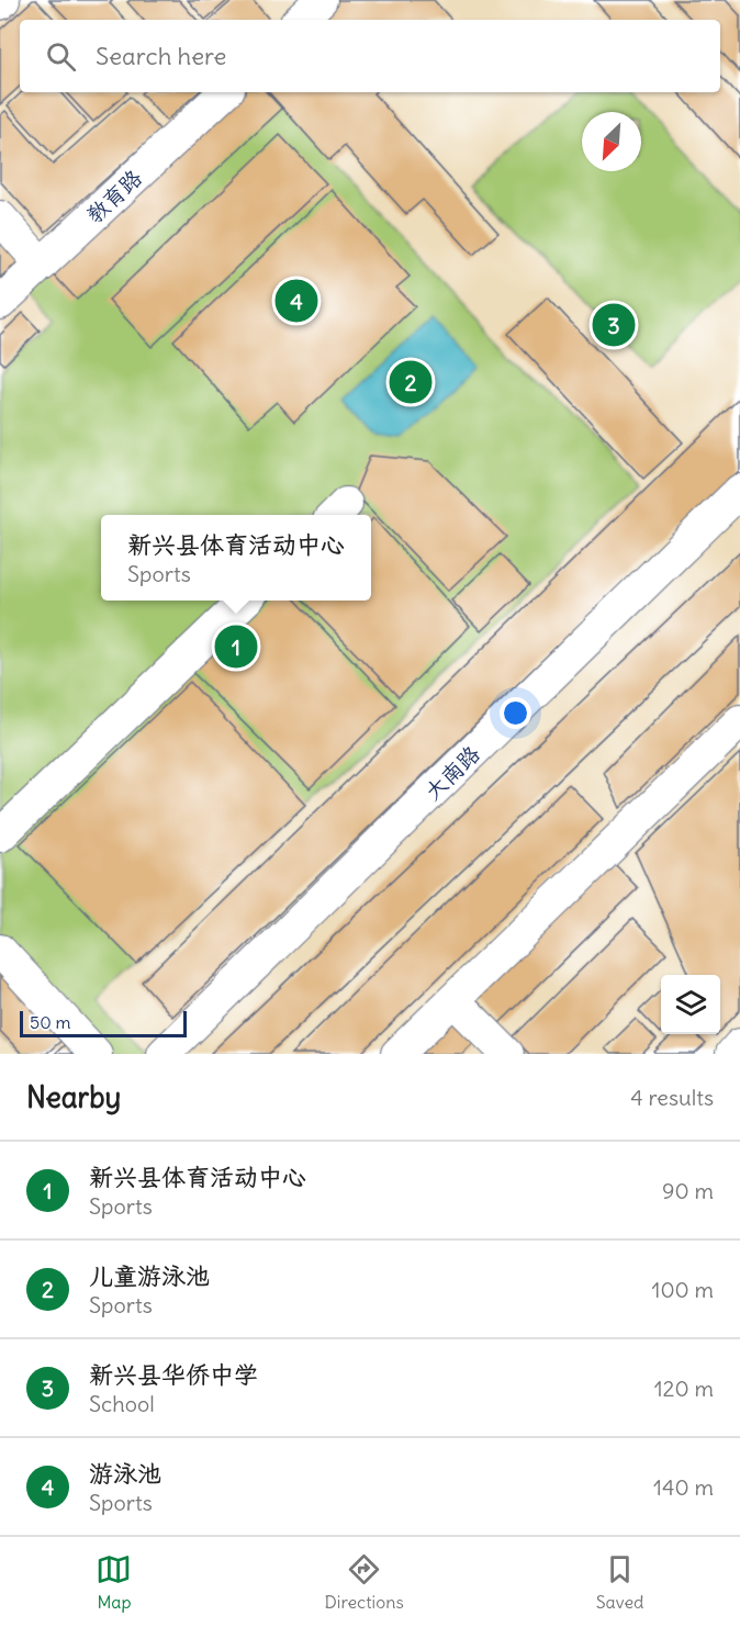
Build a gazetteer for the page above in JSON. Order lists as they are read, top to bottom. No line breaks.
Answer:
{"streets":{"street":["教育路","大南路"]},"scale_bar":"50 m","north":"bottom left","page":{"search":"Search here","pins":["4","3","2","1"],"popup":["新兴县体育活动中心","Sports"],"scale":"50 m","heading":["Nearby","4 results"],"list":[{"mark":"1","name":"新兴县体育活动中心","note":"Sports","value":"90 m"},{"mark":"2","name":"儿童游泳池","note":"Sports","value":"100 m"},{"mark":"3","name":"新兴县华侨中学","note":"School","value":"120 m"},{"mark":"4","name":"游泳池","note":"Sports","value":"140 m"}],"nav":["Map","Directions","Saved"]}}
